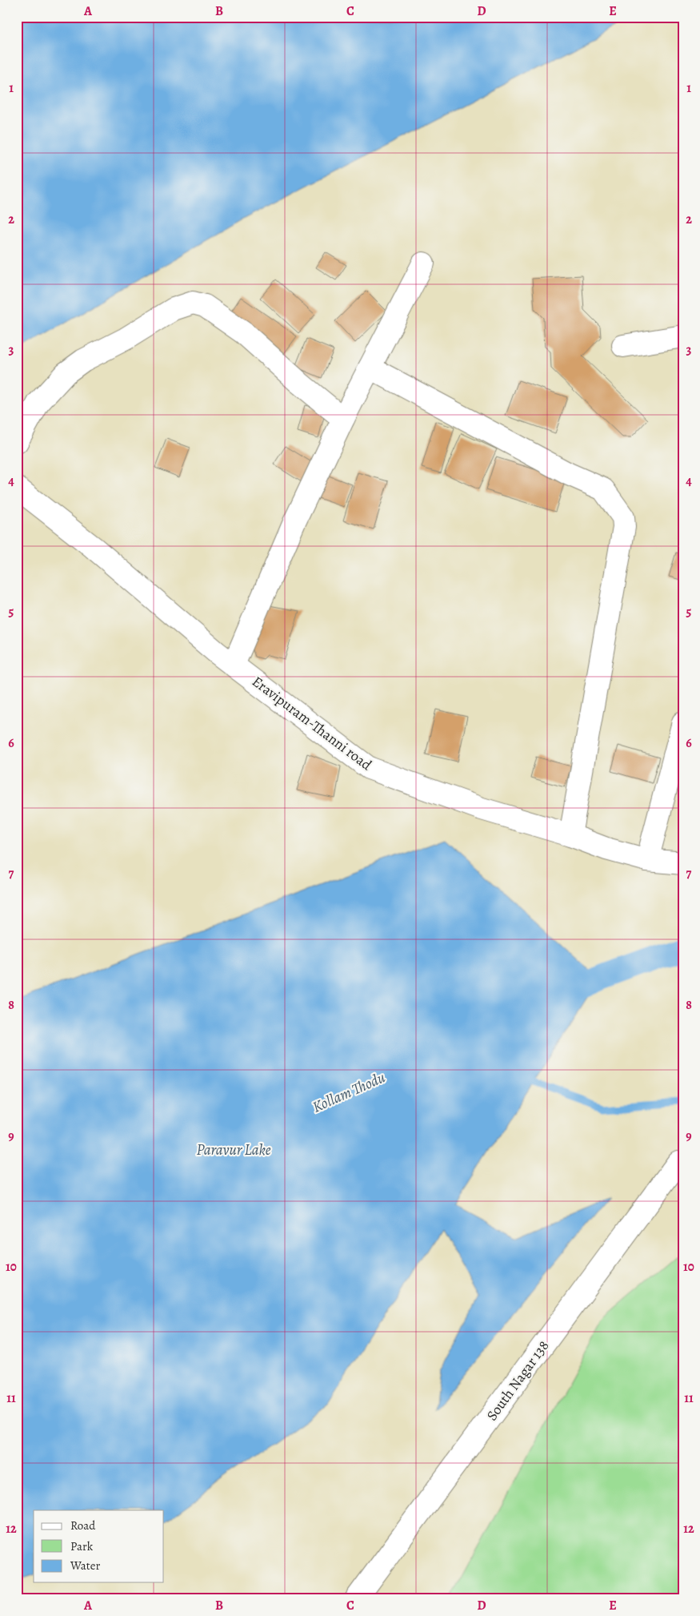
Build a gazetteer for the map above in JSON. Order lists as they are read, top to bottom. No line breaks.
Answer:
{"streets":{"street":["Eravipuram-Thanni road","South Nagar 138"]},"water":["Kollam Thodu","Paravur Lake"],"legend":["Road","Park","Water"],"grid":{"columns":["A","B","C","D","E"],"rows":["1","2","3","4","5","6","7","8","9","10","11","12"]}}
